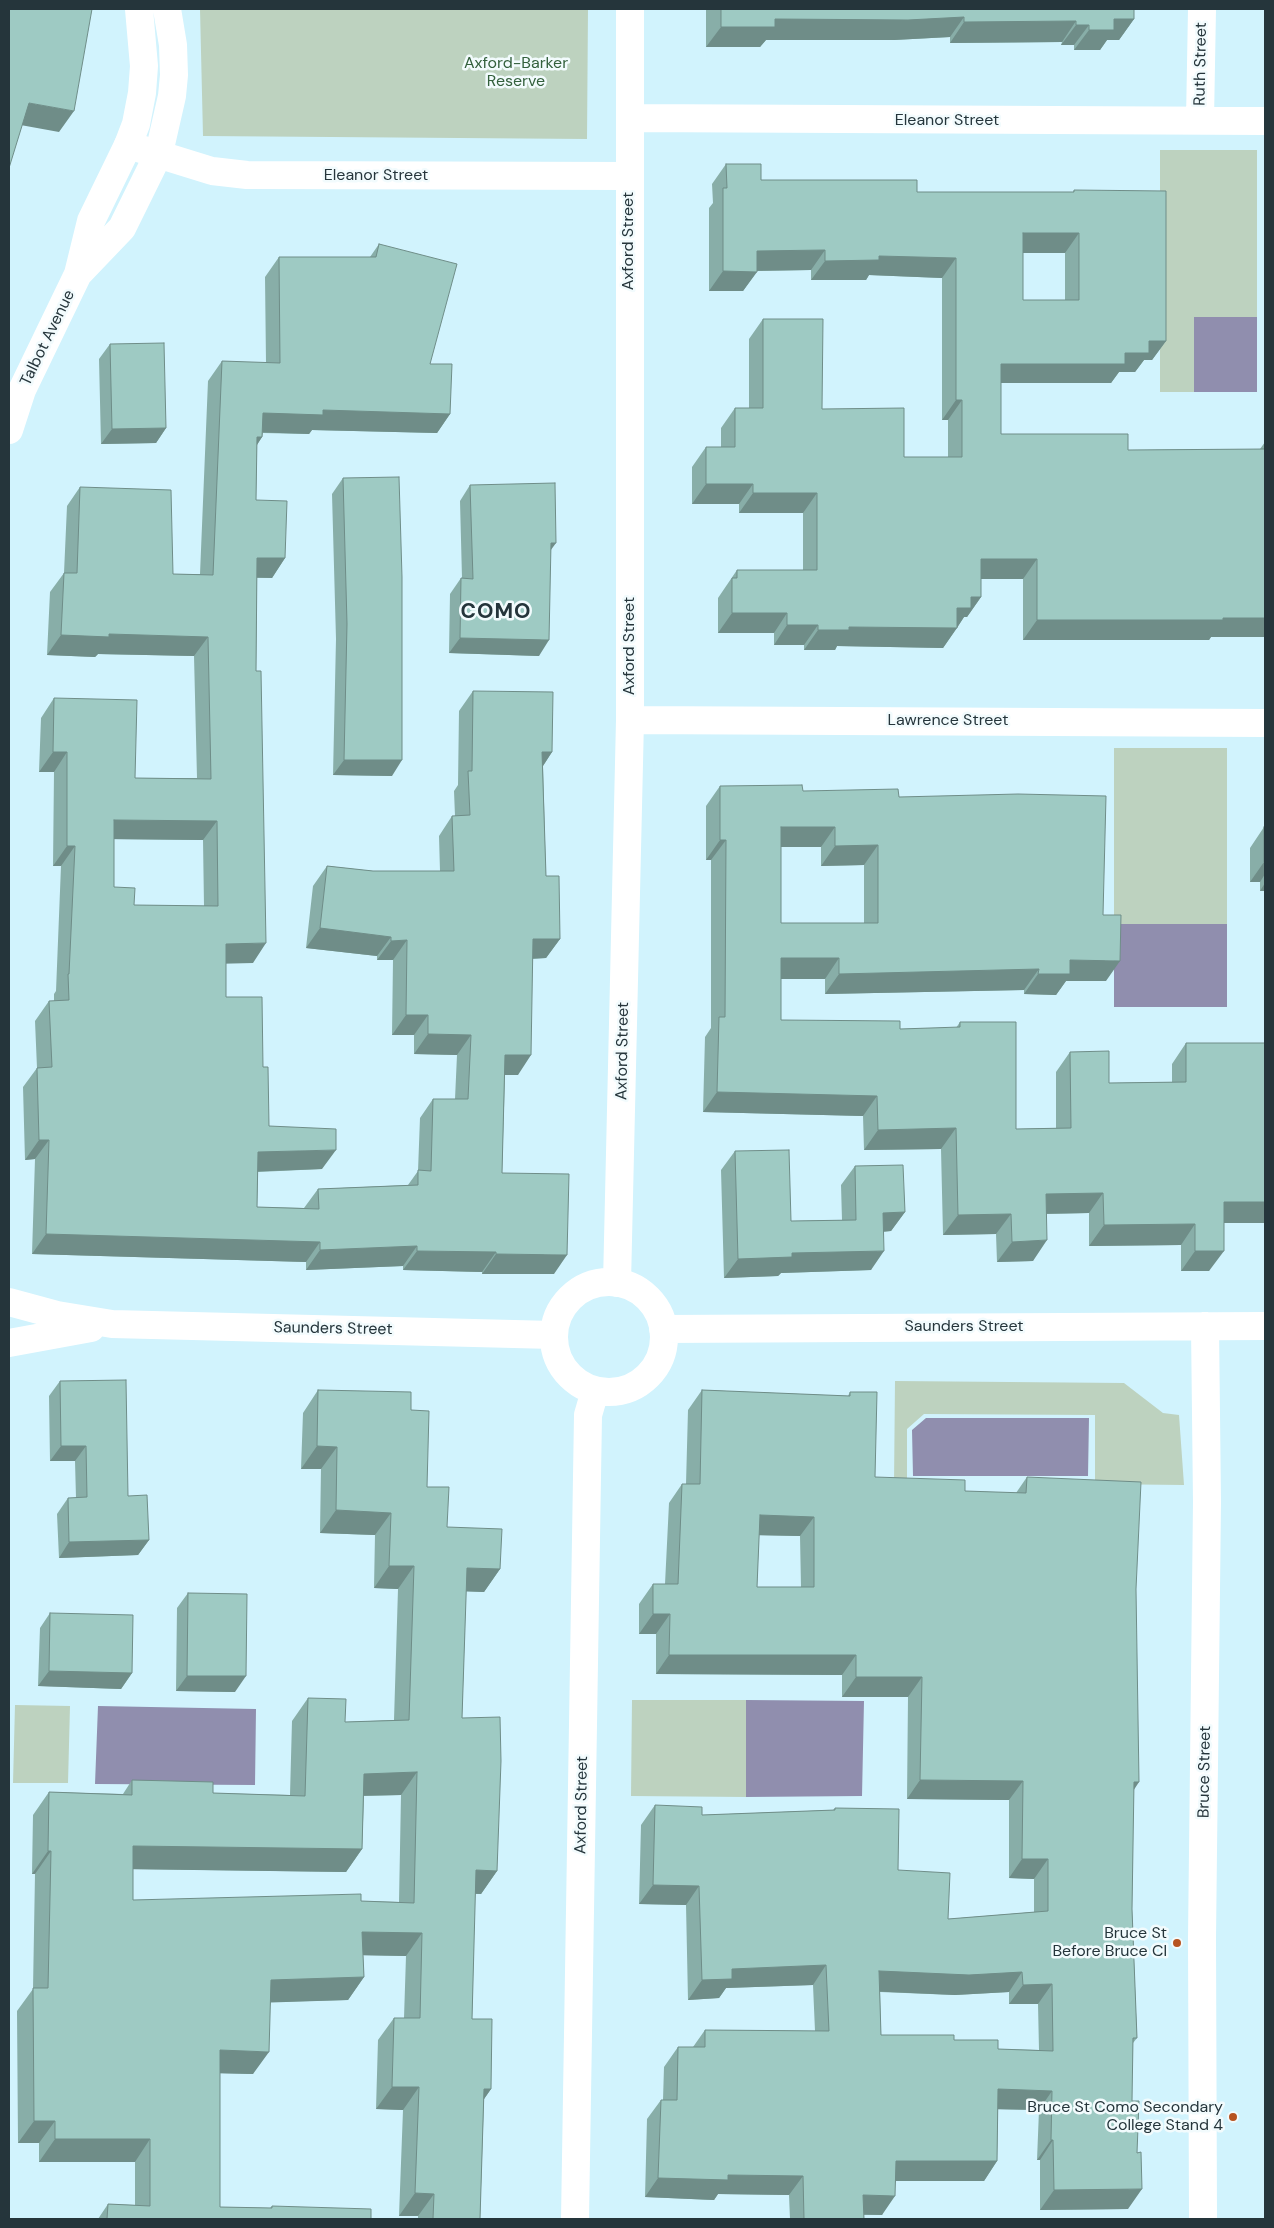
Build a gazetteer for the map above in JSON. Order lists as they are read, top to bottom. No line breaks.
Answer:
{"streets":{"street":["Ruth Street","Eleanor Street","Axford Street","Talbot Avenue","Lawrence Street","Saunders Street","Bruce Street"]},"crossings":[["Ruth Street","Eleanor Street"],["Eleanor Street","Axford Street"],["Eleanor Street","Talbot Avenue"],["Axford Street","Lawrence Street"],["Axford Street","Saunders Street"],["Saunders Street","Bruce Street"]],"districts":["COMO"],"parks":["Axford-Barker Reserve"],"places":["Bruce St Before Bruce Cl","Bruce St Como Secondary College Stand 4"]}
